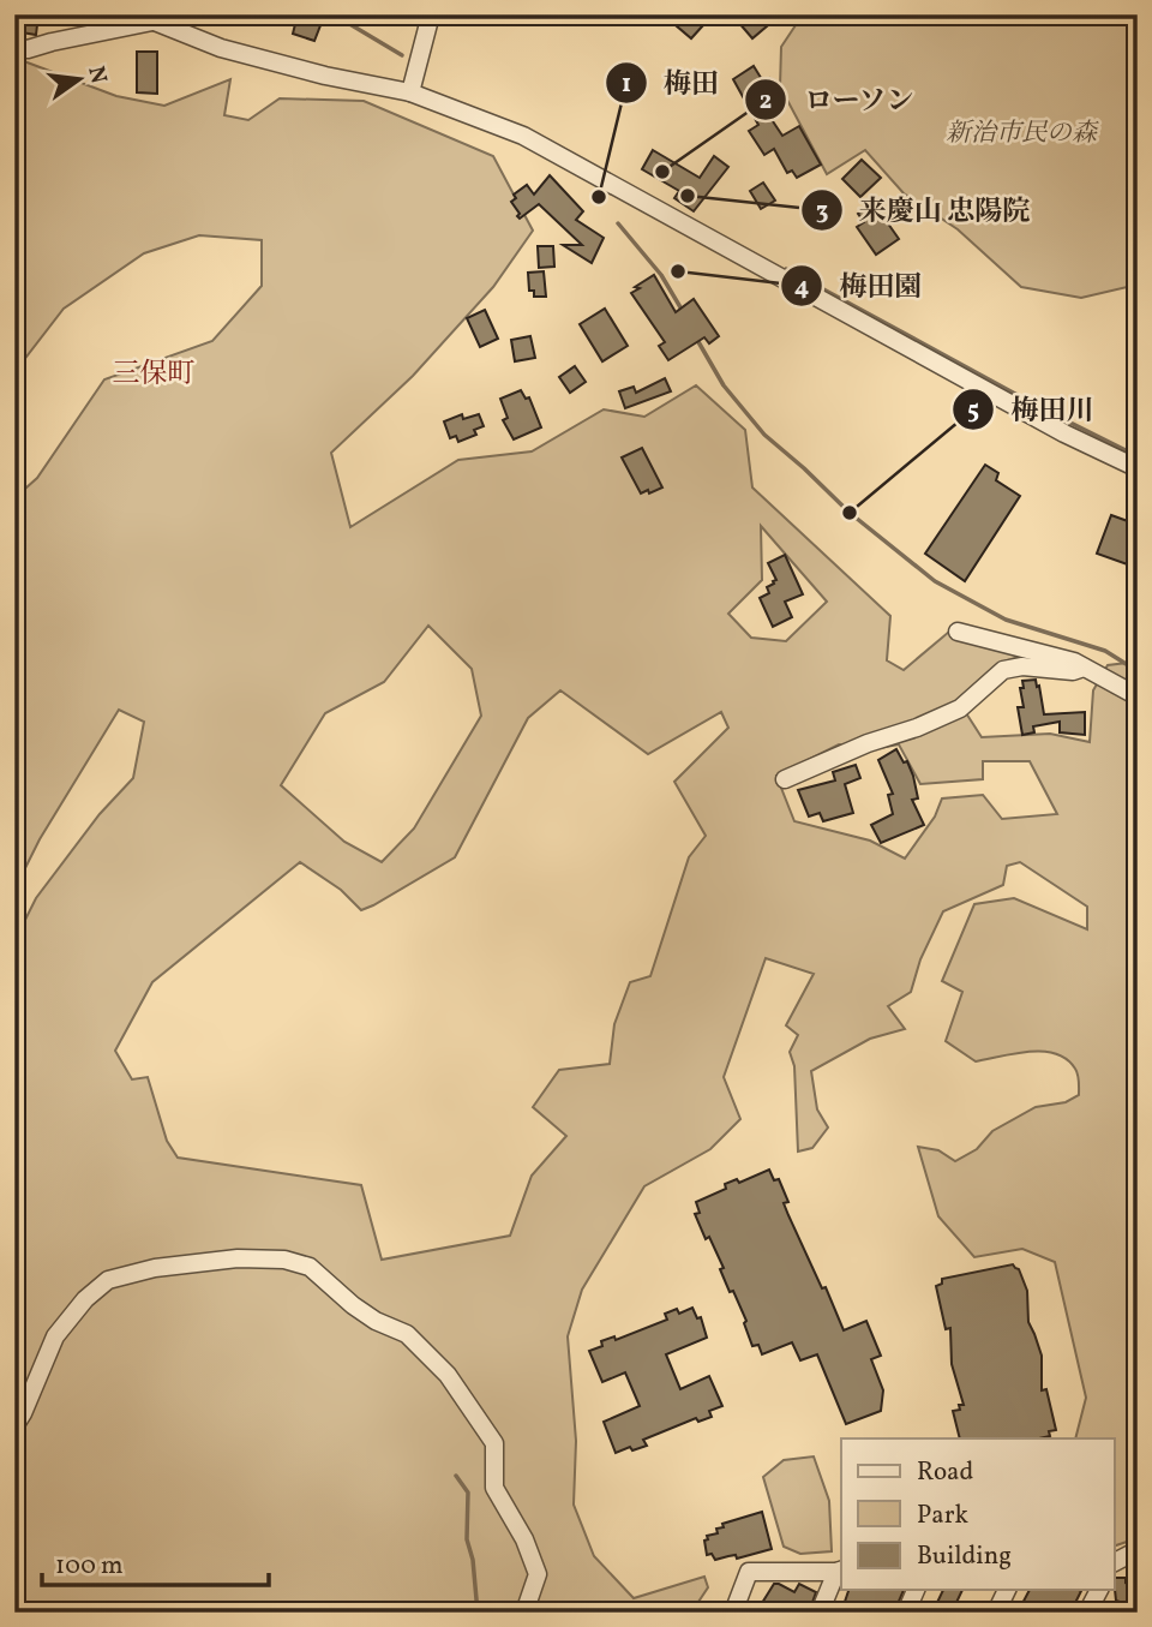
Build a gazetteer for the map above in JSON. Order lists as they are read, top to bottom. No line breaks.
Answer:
{"districts":["三保町"],"parks":["新治市民の森"],"places":["ローソン","来慶山 忠陽院","梅田","梅田園","梅田川"],"legend":["Road","Park","Building"],"scale_bar":"100 m","north":"right"}
